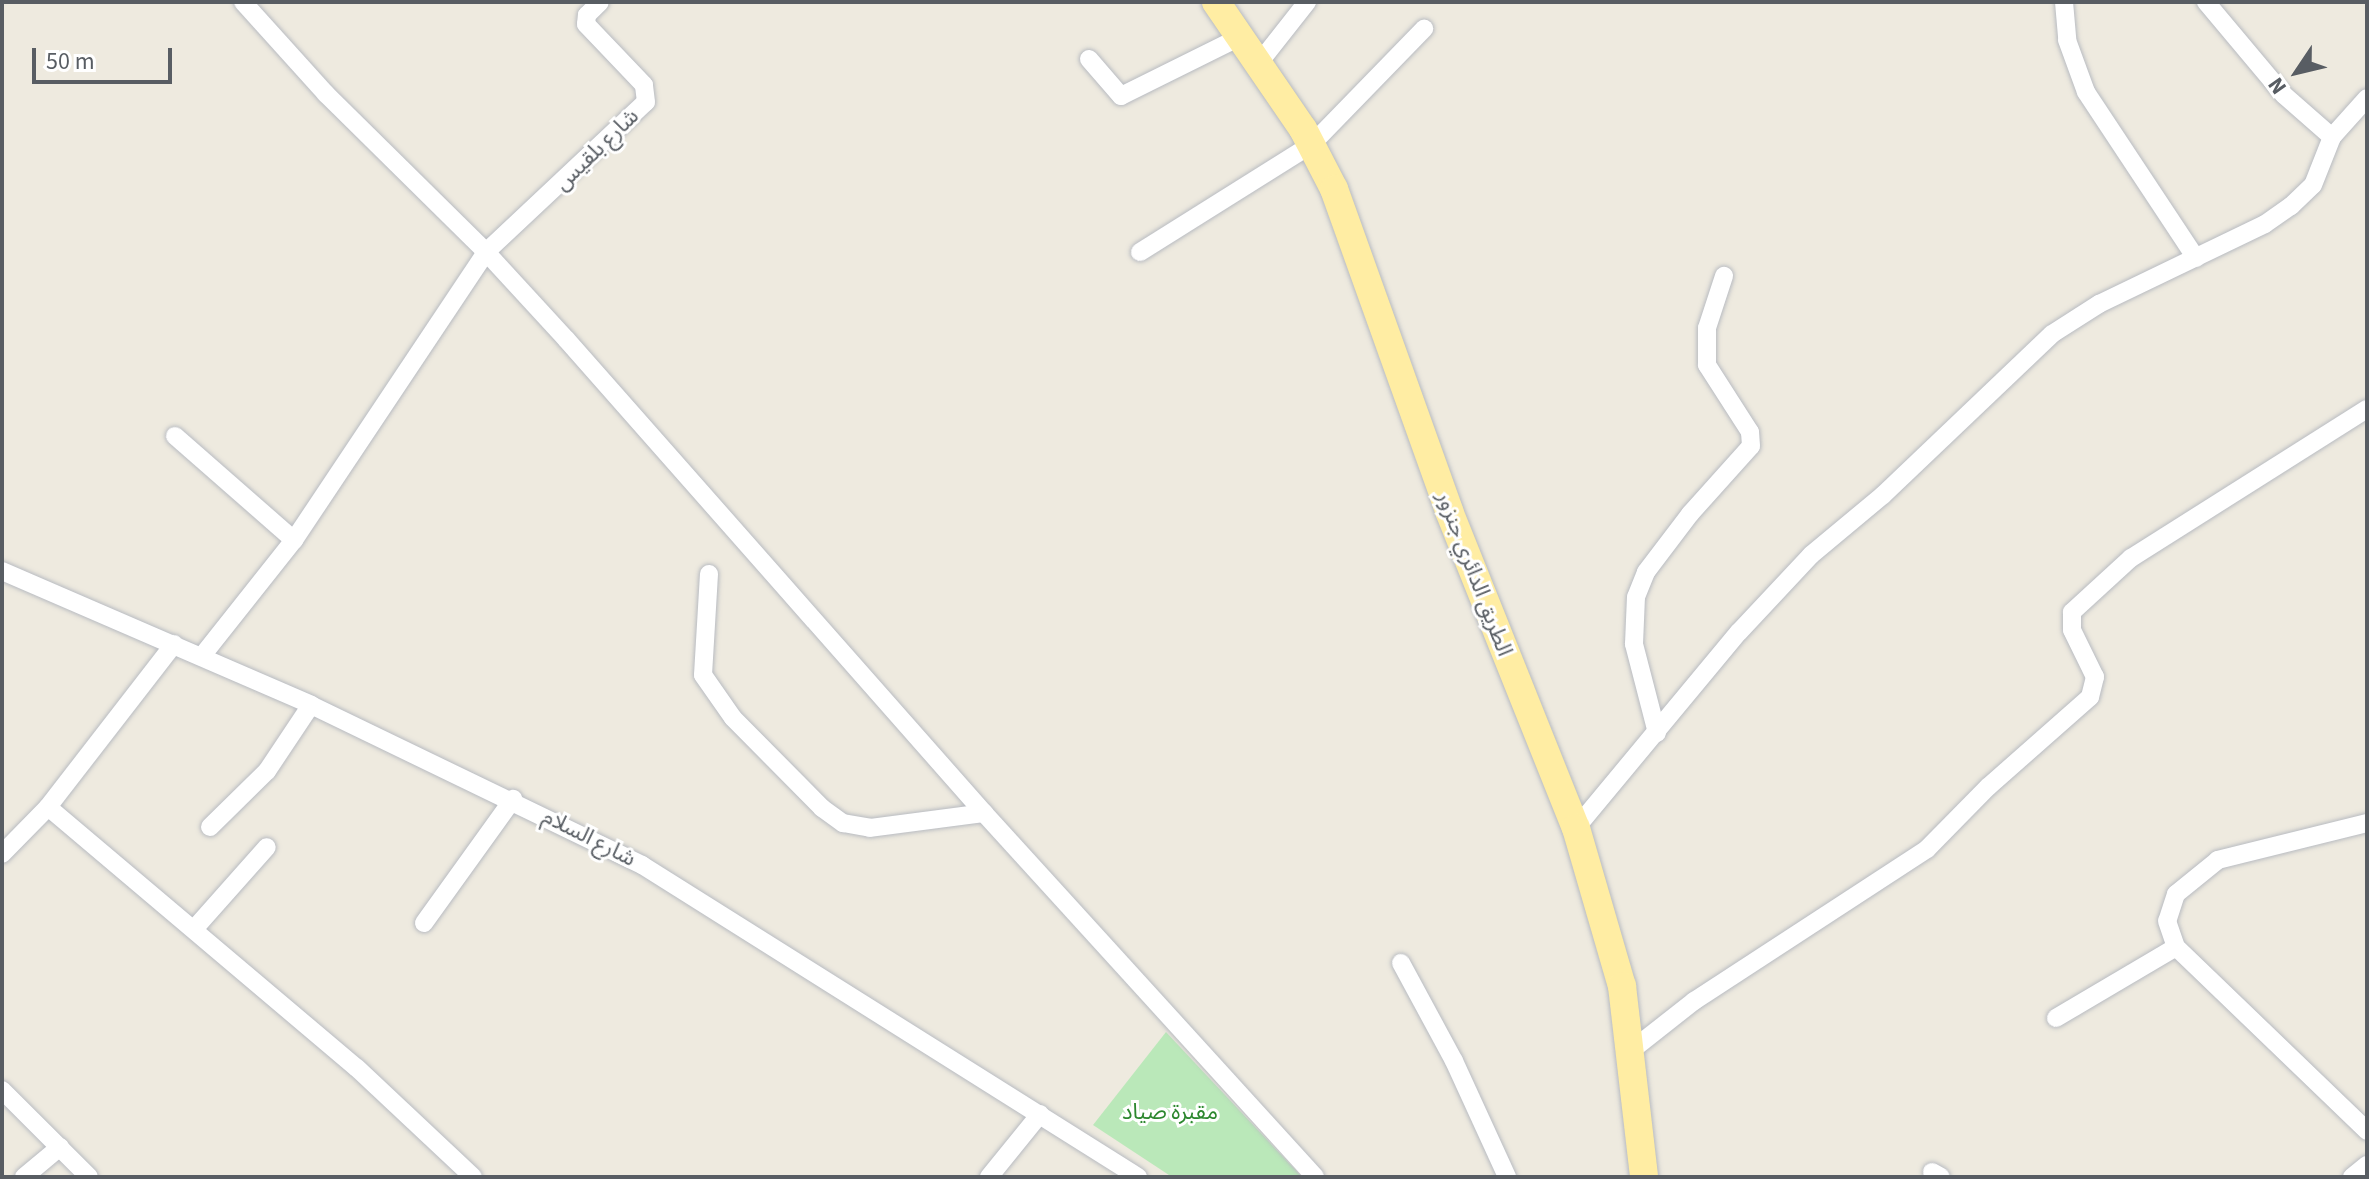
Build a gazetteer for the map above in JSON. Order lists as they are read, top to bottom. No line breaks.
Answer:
{"streets":{"main road":["الطريق الدائري جنزور"],"street":["شارع بلقيس","شارع السلام"]},"parks":["مقبرة صياد"],"scale_bar":"50 m","north":"bottom left"}
